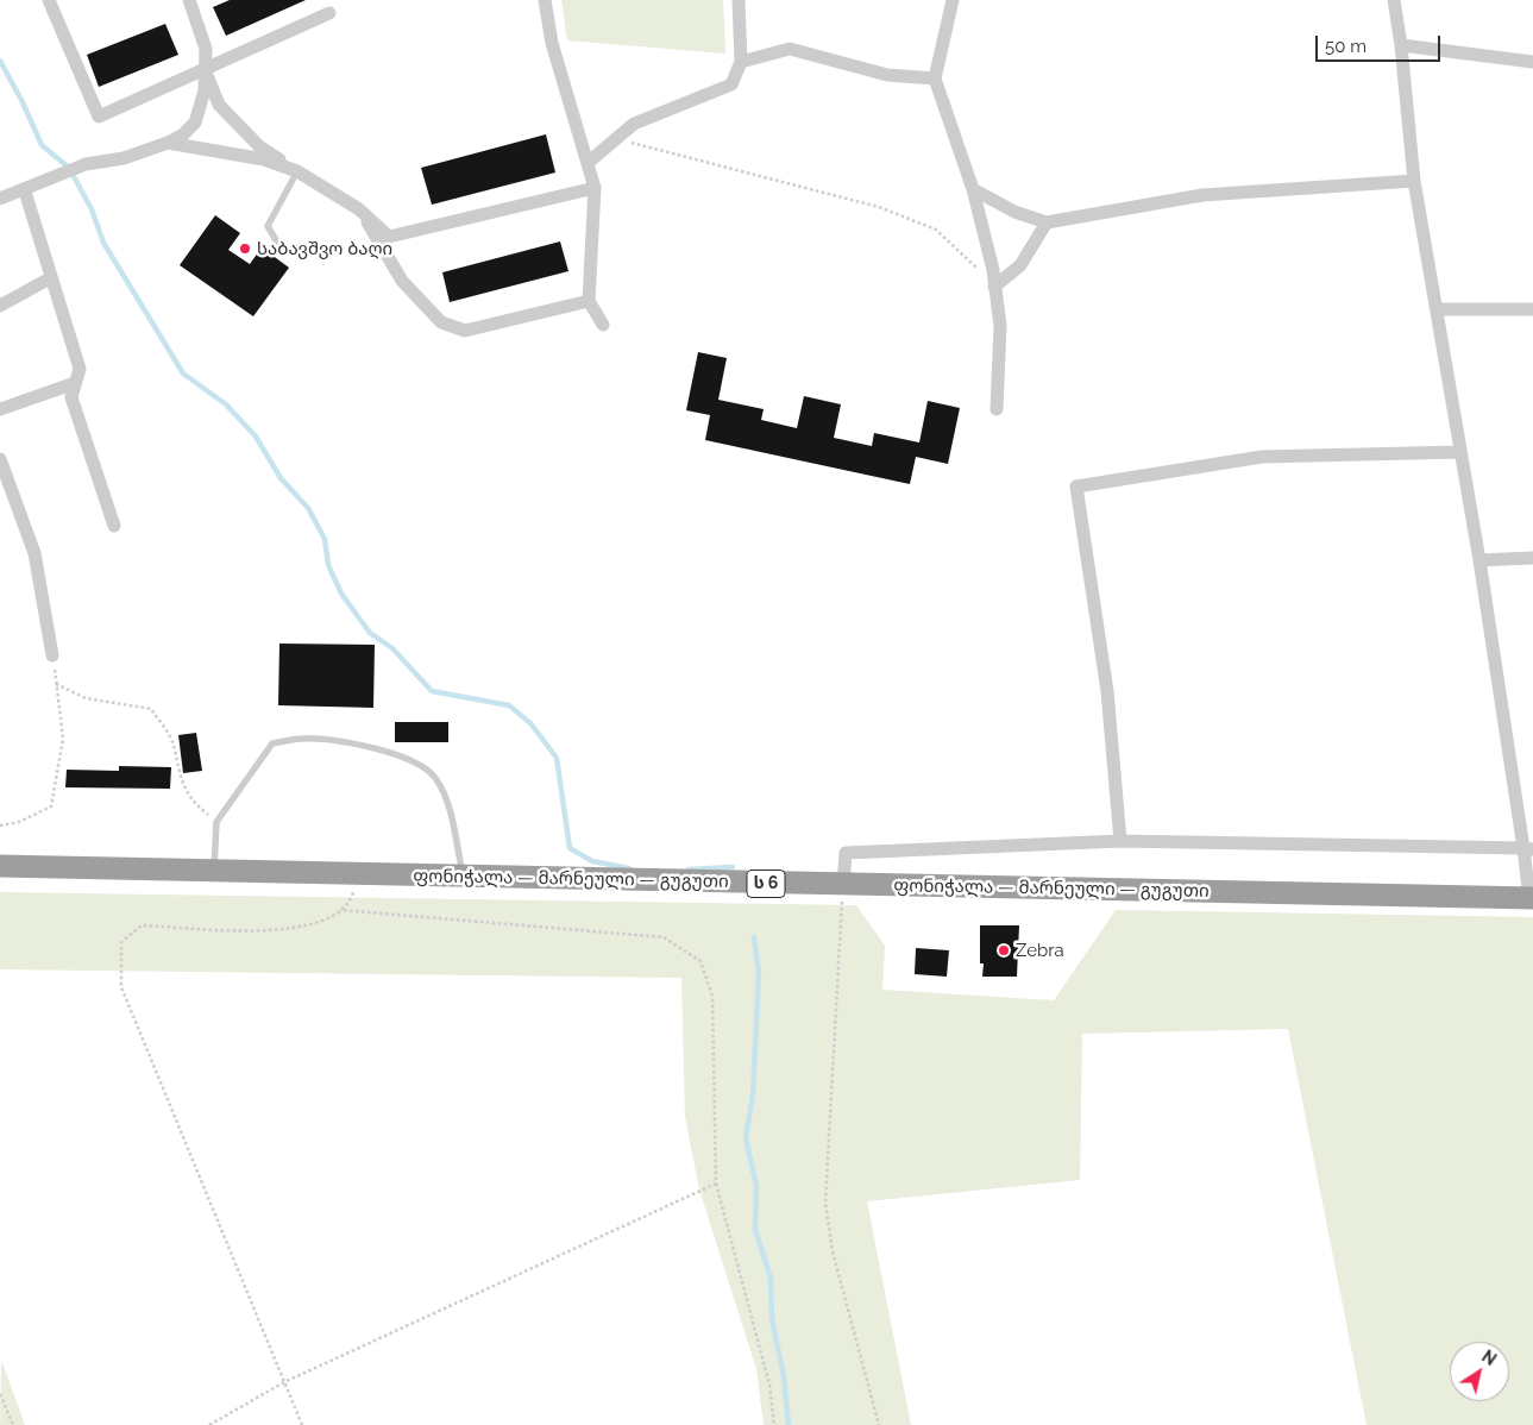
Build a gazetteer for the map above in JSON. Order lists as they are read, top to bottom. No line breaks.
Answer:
{"streets":{"highway":["ფონიჭალა — მარნეული — გუგუთი","ს 6"]},"places":["საბავშვო ბაღი","Zebra"],"scale_bar":"50 m","north":"top right"}
